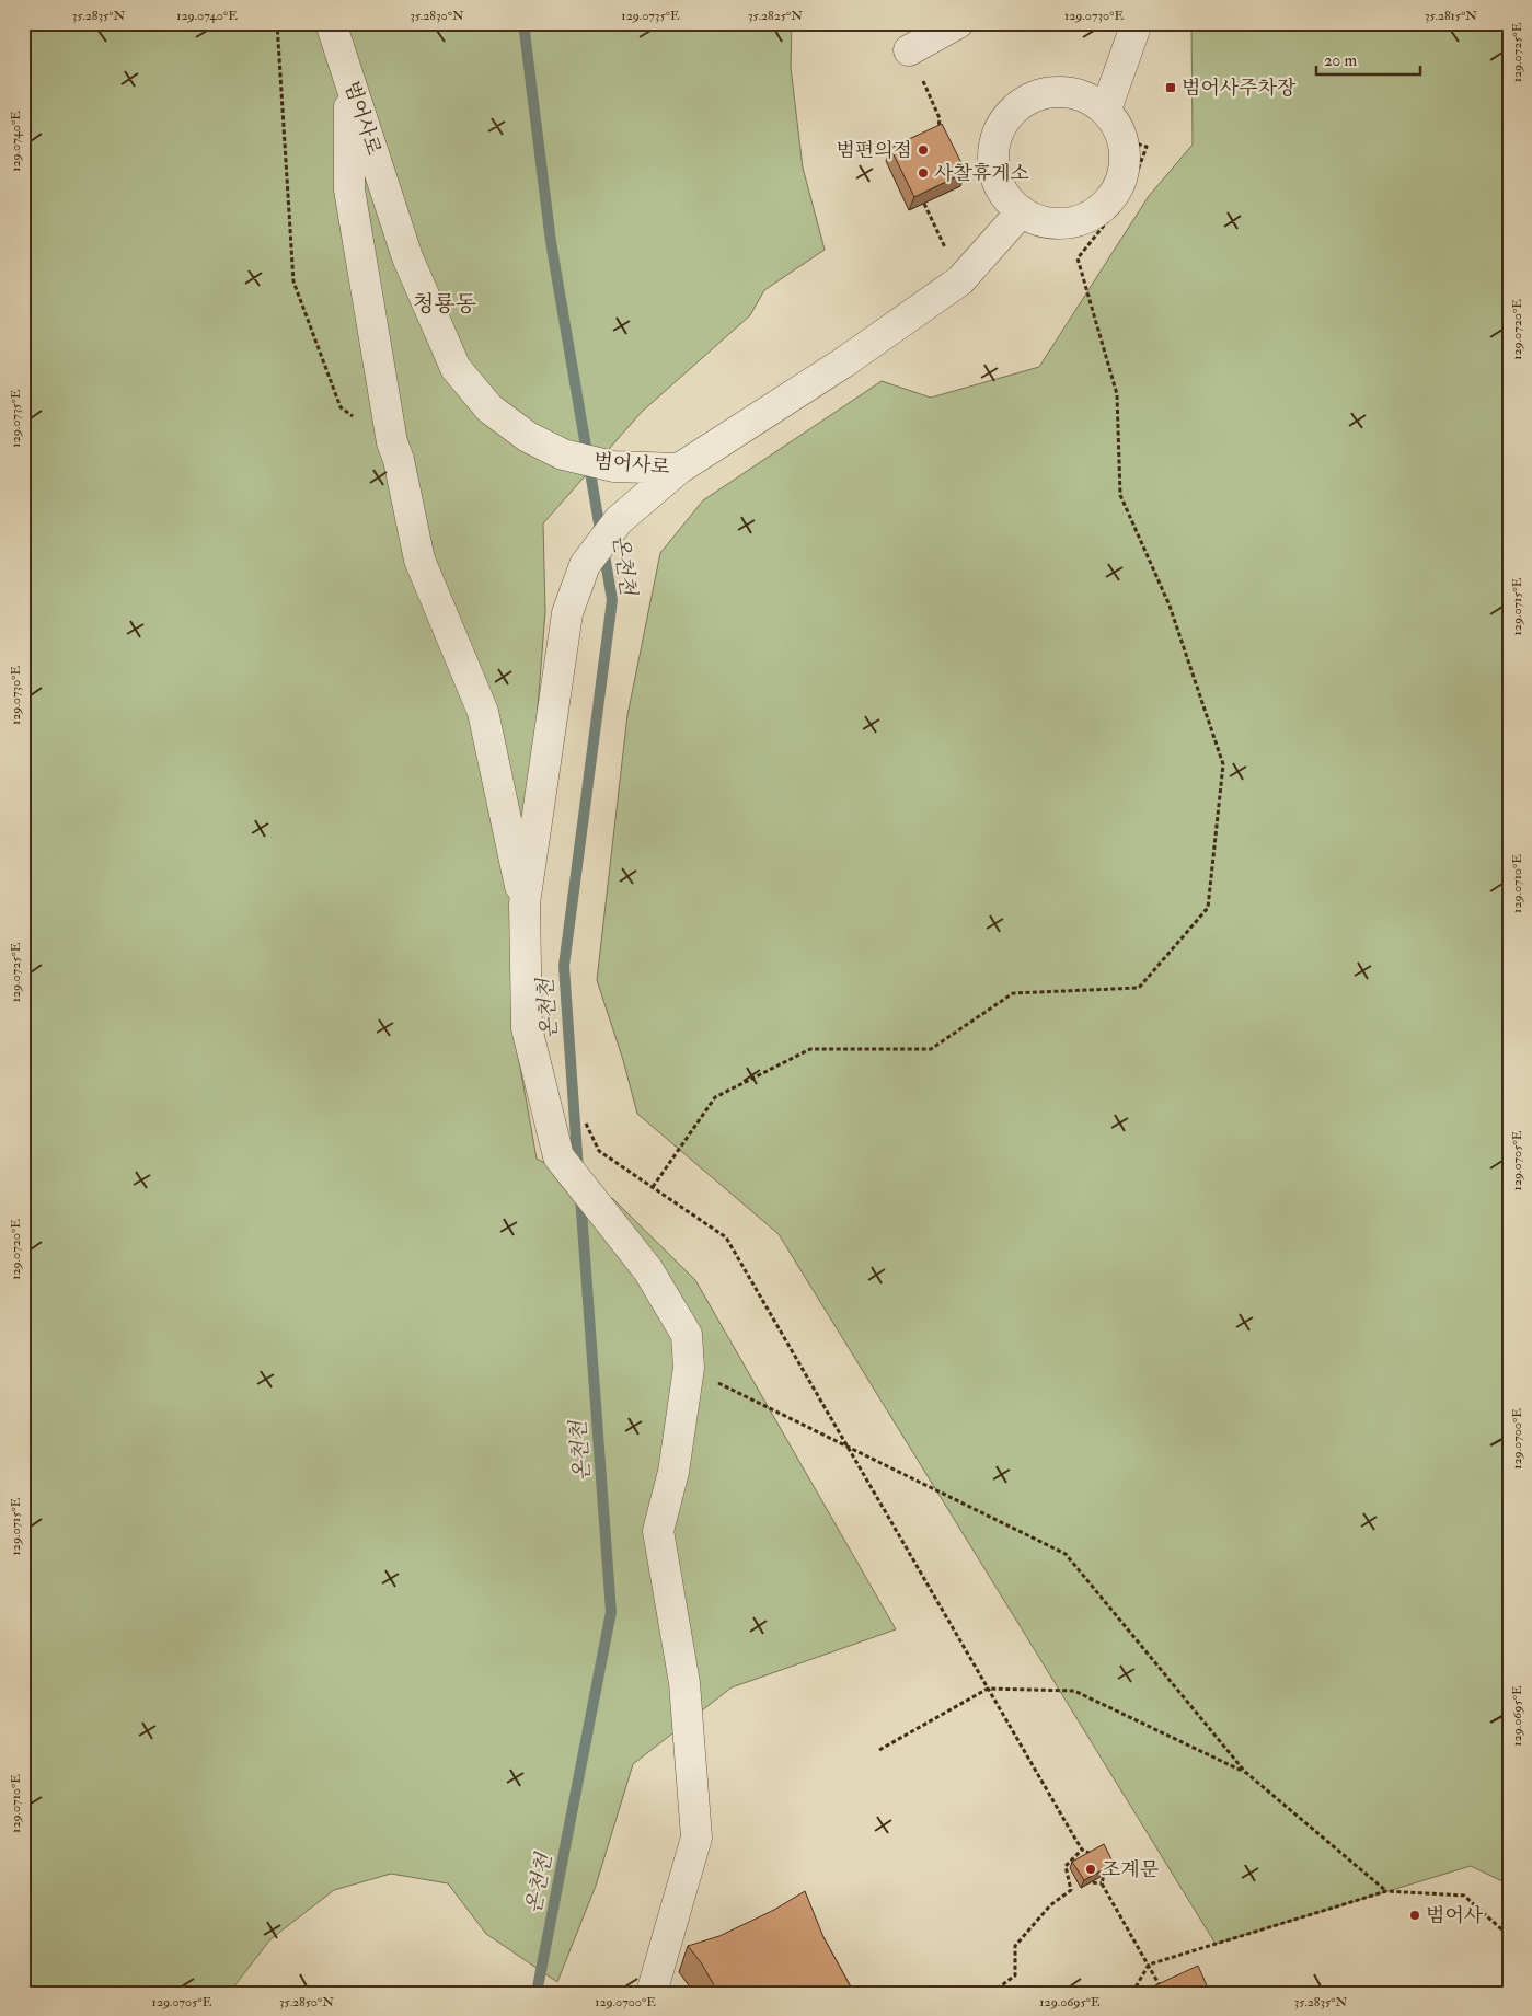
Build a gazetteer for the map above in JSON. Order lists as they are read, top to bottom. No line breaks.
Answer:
{"streets":{"street":["범어사로"]},"districts":["청룡동"],"water":["온천천"],"places":{"transit":["범어사주차장"],"other":["범편의점","사찰휴게소","조계문","범어사"]},"scale_bar":"20 m","coordinates":["35.2835°N","129.0740°E","35.2830°N","129.0735°E","35.2825°N","129.0730°E","35.2815°N","129.0725°E","129.0720°E","129.0715°E","129.0710°E","129.0705°E","129.0700°E","129.0695°E","35.2850°N"]}
